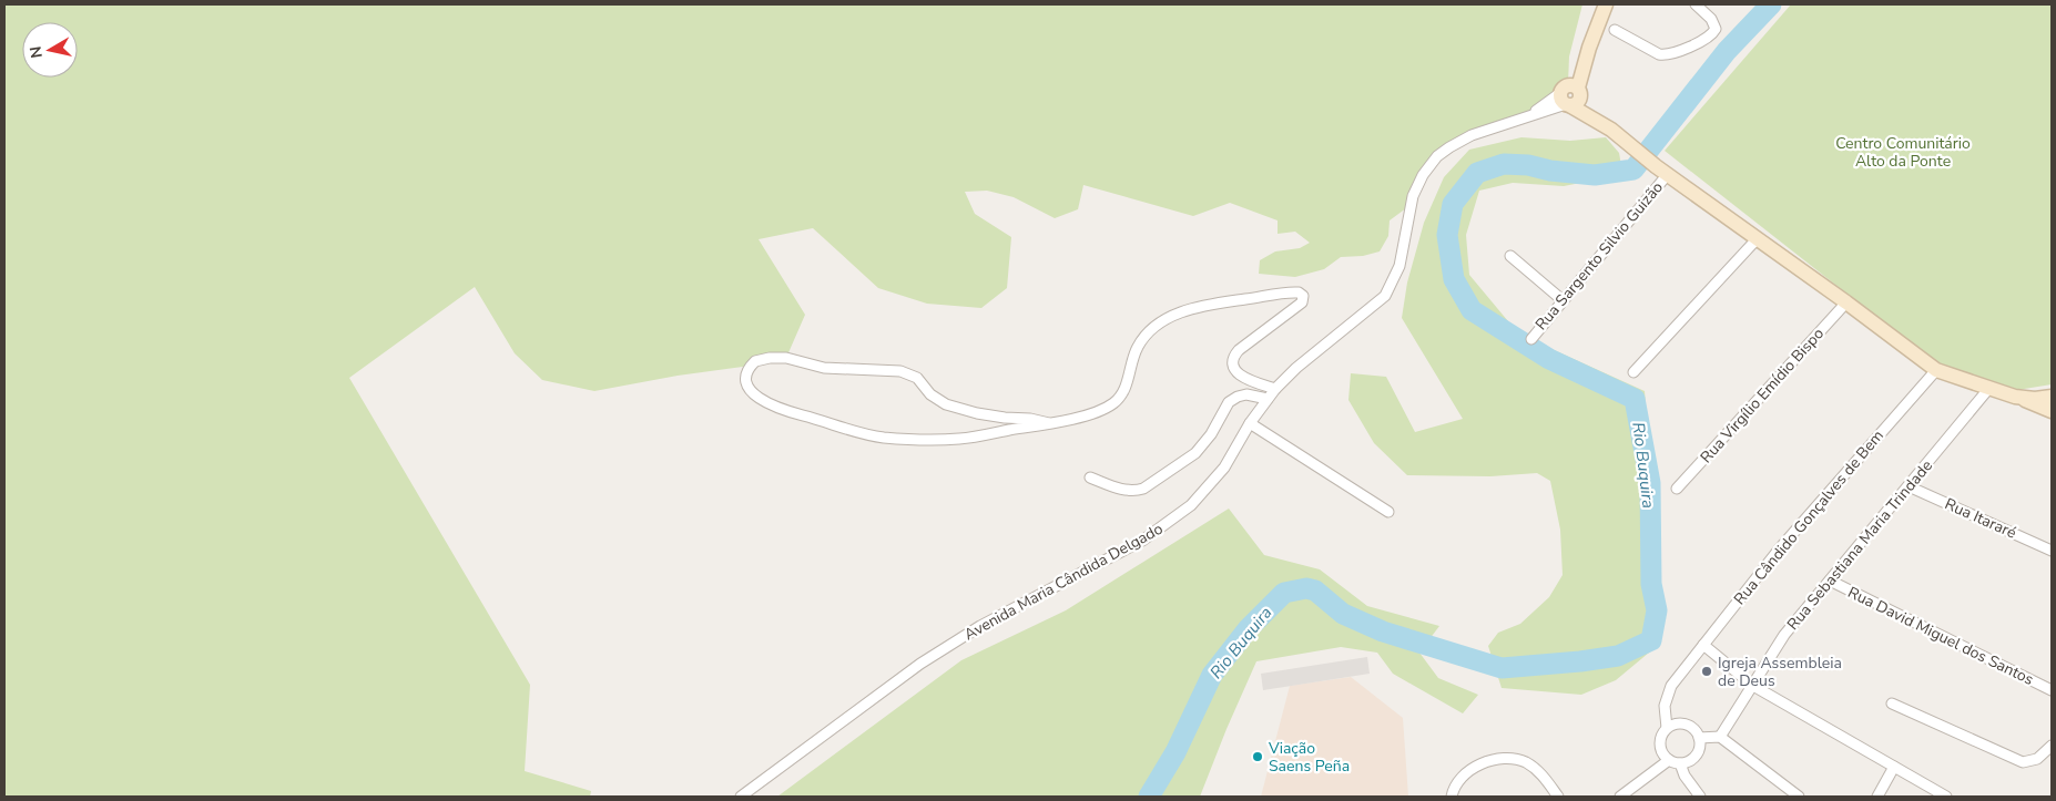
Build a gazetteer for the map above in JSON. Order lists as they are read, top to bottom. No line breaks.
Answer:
{"streets":{"street":["Rua Sargento Silvio Guizão","Rua Virgílio Emídio Bispo","Rua Cândido Gonçalves de Bem","Rua Itararé","Rua Sebastiana Maria Trindade","Avenida Maria Cândida Delgado","Rua David Miguel dos Santos"]},"crossings":[["Rua Itararé","Rua Sebastiana Maria Trindade"],["Rua Sebastiana Maria Trindade","Rua David Miguel dos Santos"]],"water":["Rio Buquira"],"parks":["Centro Comunitário Alto da Ponte"],"places":["Igreja Assembleia de Deus","Viação Saens Peña"],"north":"left"}
